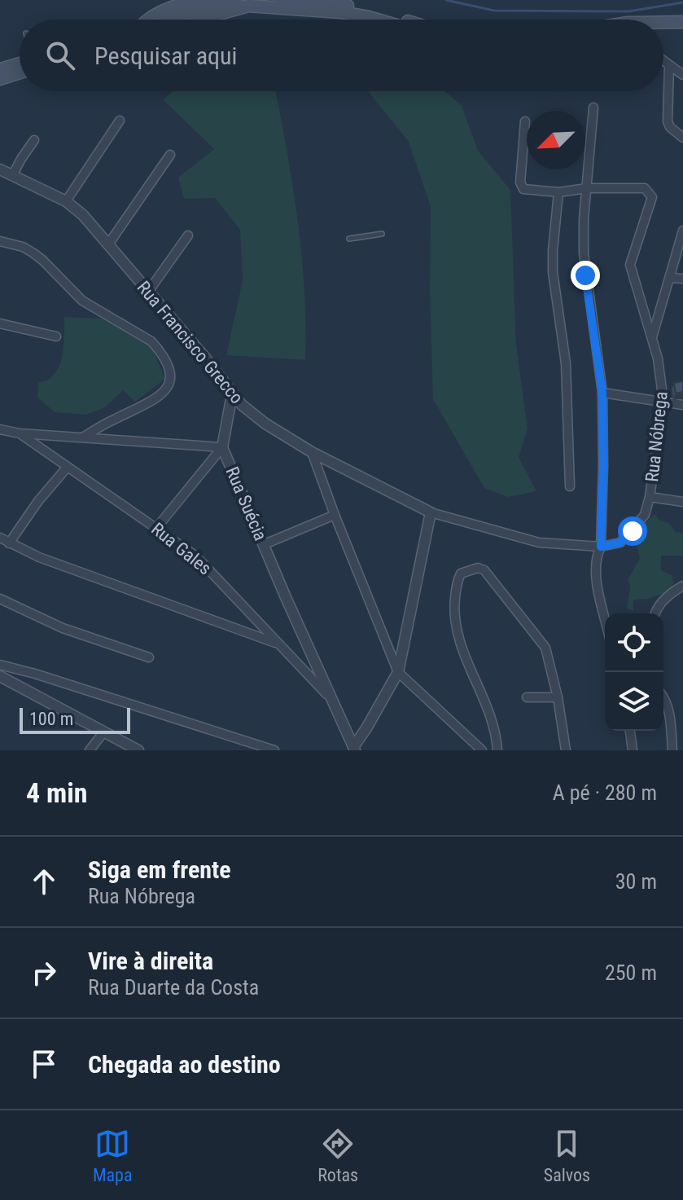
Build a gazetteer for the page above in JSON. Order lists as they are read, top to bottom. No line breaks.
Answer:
{"streets":{"street":["Rua Francisco Grecco","Rua Nóbrega","Rua Suécia","Rua Gales"]},"crossings":[["Rua Francisco Grecco","Rua Nóbrega"],["Rua Suécia","Rua Gales"]],"scale_bar":"100 m","north":"bottom left","page":{"search":"Pesquisar aqui","scale":"100 m","heading":["4 min","A pé · 280 m"],"list":[["Siga em frente","Rua Nóbrega","30 m"],["Vire à direita","Rua Duarte da Costa","250 m"],"Chegada ao destino"],"nav":["Mapa","Rotas","Salvos"]}}
